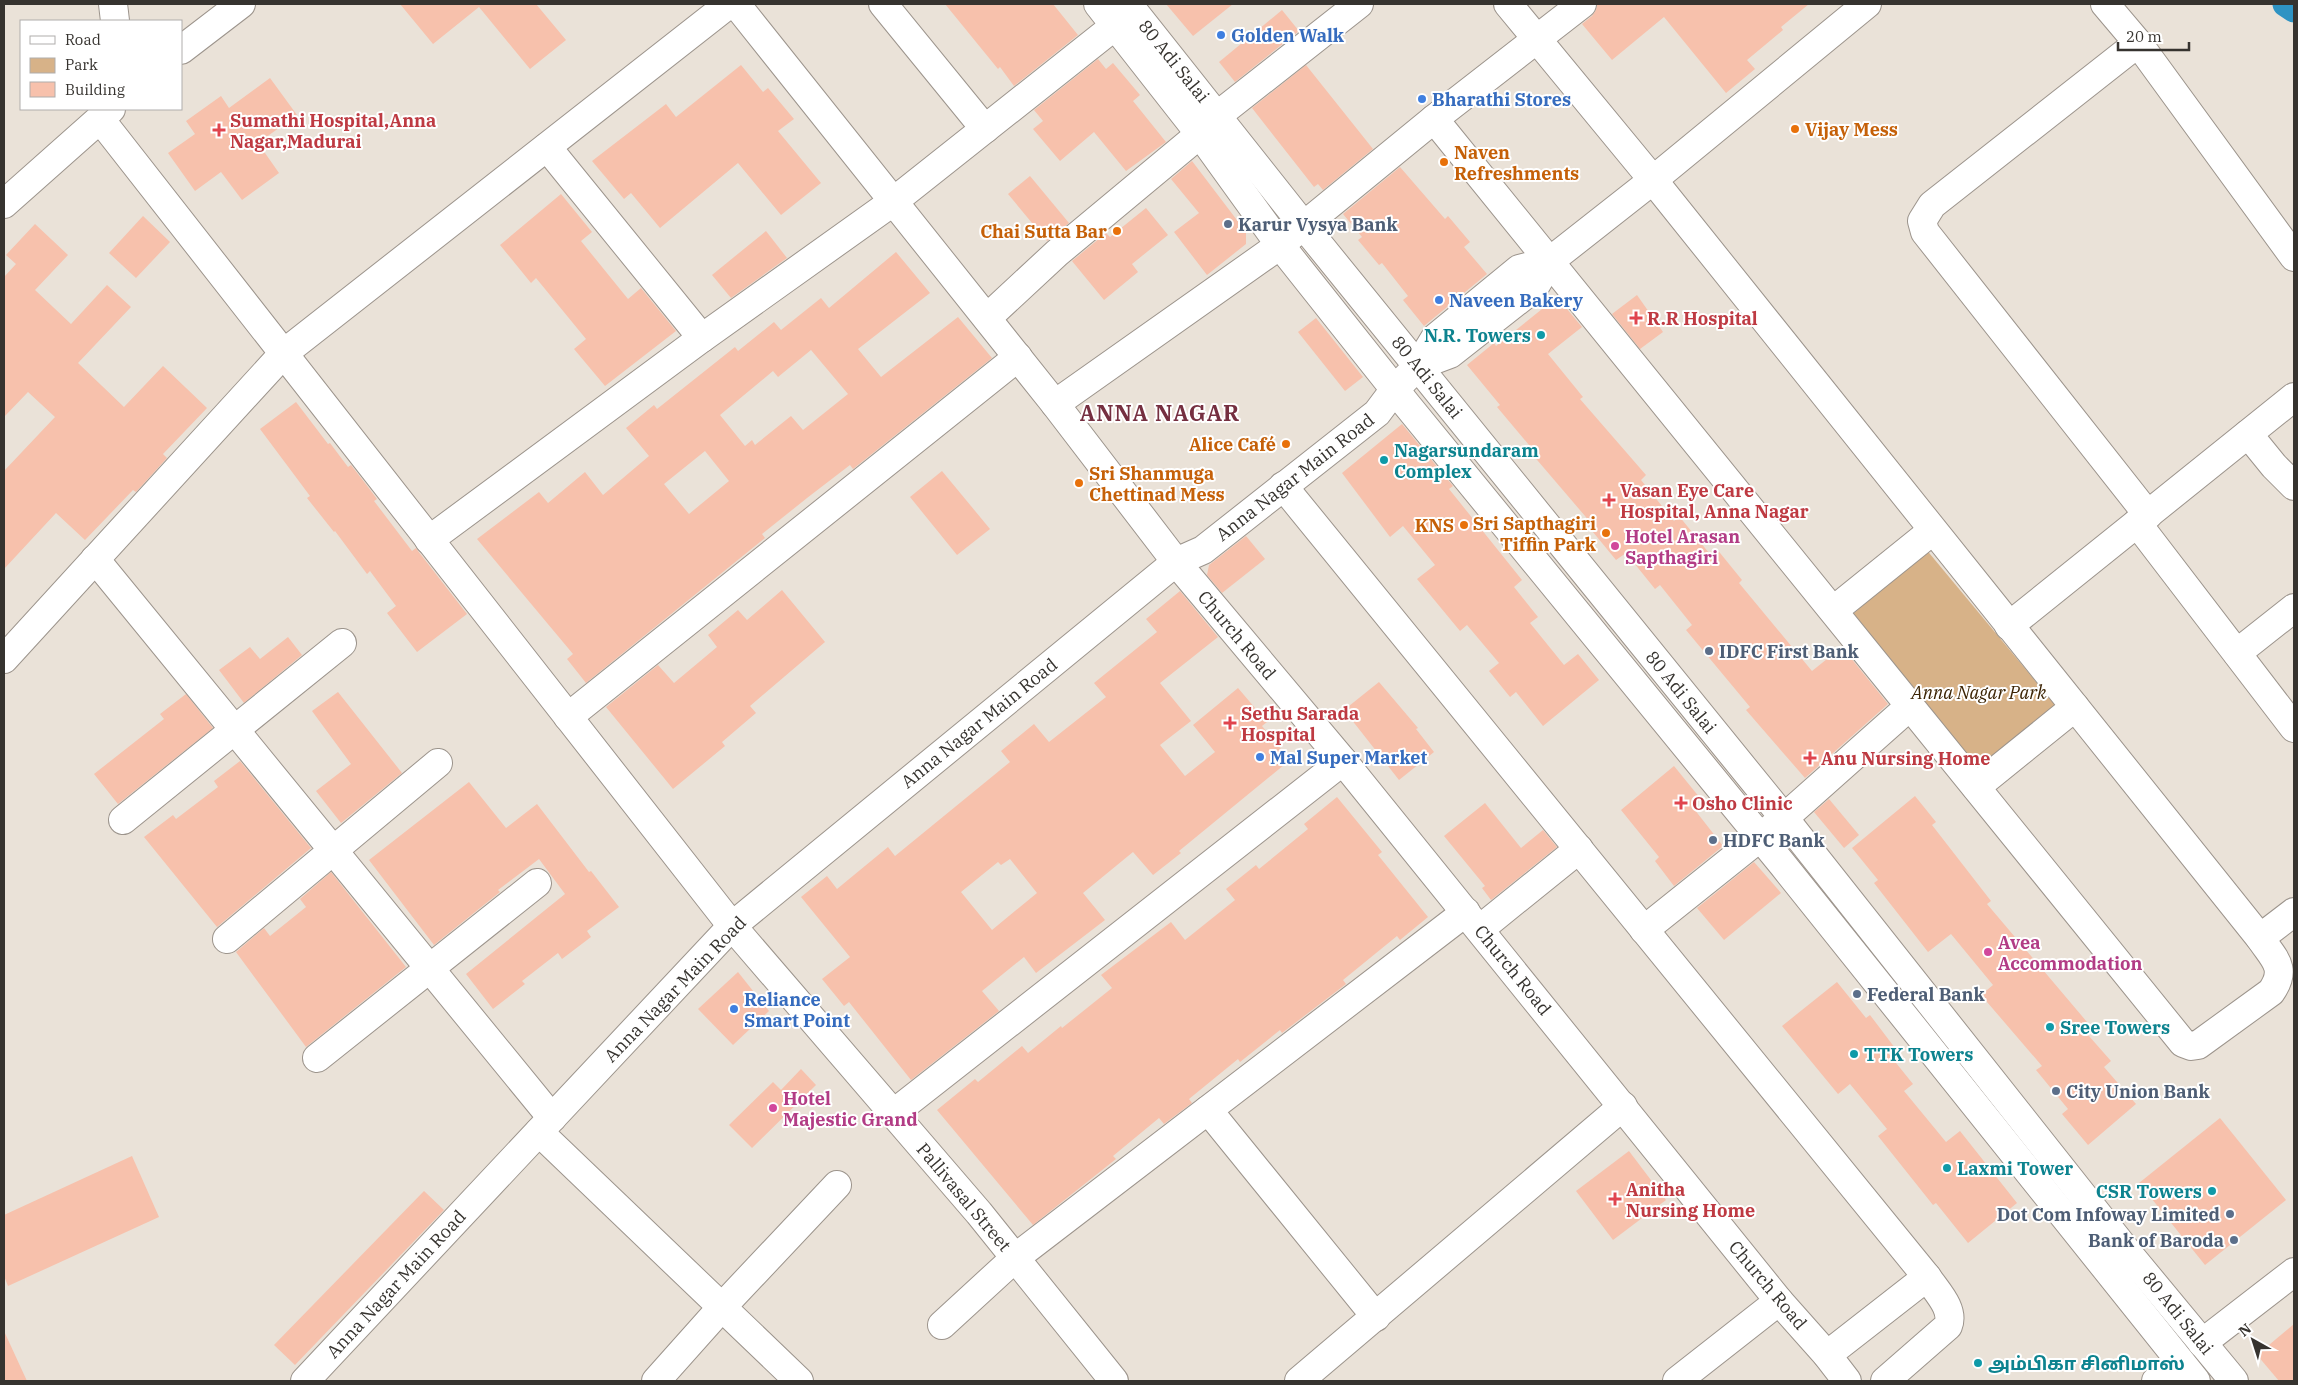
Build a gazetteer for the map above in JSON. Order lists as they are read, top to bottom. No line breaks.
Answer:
{"streets":{"street":["80 Adi Salai","Anna Nagar Main Road","Church Road","Pallivasal Street"]},"crossings":[["80 Adi Salai","Anna Nagar Main Road"],["Anna Nagar Main Road","Church Road"],["Anna Nagar Main Road","Pallivasal Street"]],"districts":["ANNA NAGAR"],"parks":["Anna Nagar Park"],"places":{"other":["Golden Walk","Bharathi Stores","Vijay Mess","Naven Refreshments","Karur Vysya Bank","Chai Sutta Bar","Naveen Bakery","N.R. Towers","Alice Café","Nagarsundaram Complex","Sri Shanmuga Chettinad Mess","KNS","Sri Sapthagiri Tiffin Park","Hotel Arasan Sapthagiri","IDFC First Bank","Mal Super Market","HDFC Bank","Avea Accommodation","Federal Bank","Reliance Smart Point","Sree Towers","TTK Towers","City Union Bank","Hotel Majestic Grand","Laxmi Tower","CSR Towers","Dot Com Infoway Limited","Bank of Baroda","அம்பிகா சினிமாஸ்"],"health":["Sumathi Hospital,Anna Nagar,Madurai","R.R Hospital","Vasan Eye Care Hospital, Anna Nagar","Sethu Sarada Hospital","Anu Nursing Home","Osho Clinic","Anitha Nursing Home"]},"legend":["Road","Park","Building"],"scale_bar":"20 m","north":"top left"}
